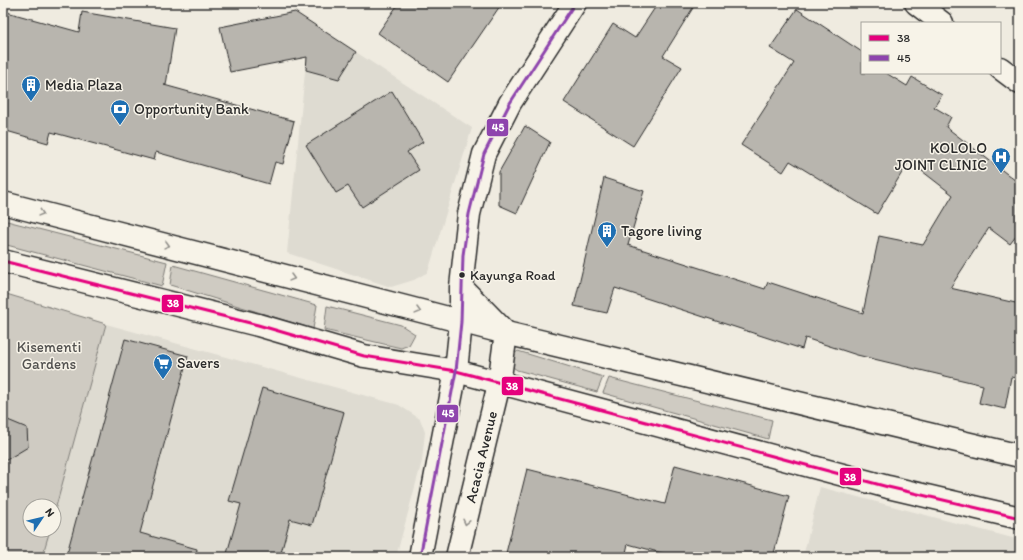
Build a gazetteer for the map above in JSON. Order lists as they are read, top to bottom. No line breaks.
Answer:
{"streets":{"main road":["Acacia Avenue"]},"parks":["Kisementi Gardens"],"places":{"building":["Media Plaza","Tagore living"],"bank":["Opportunity Bank"],"hospital":["KOLOLO JOINT CLINIC"],"other":["Kayunga Road"],"supermarket":["Savers"]},"lines":["transit line 45","transit line 38"],"legend":["38","45"],"north":"top right"}
